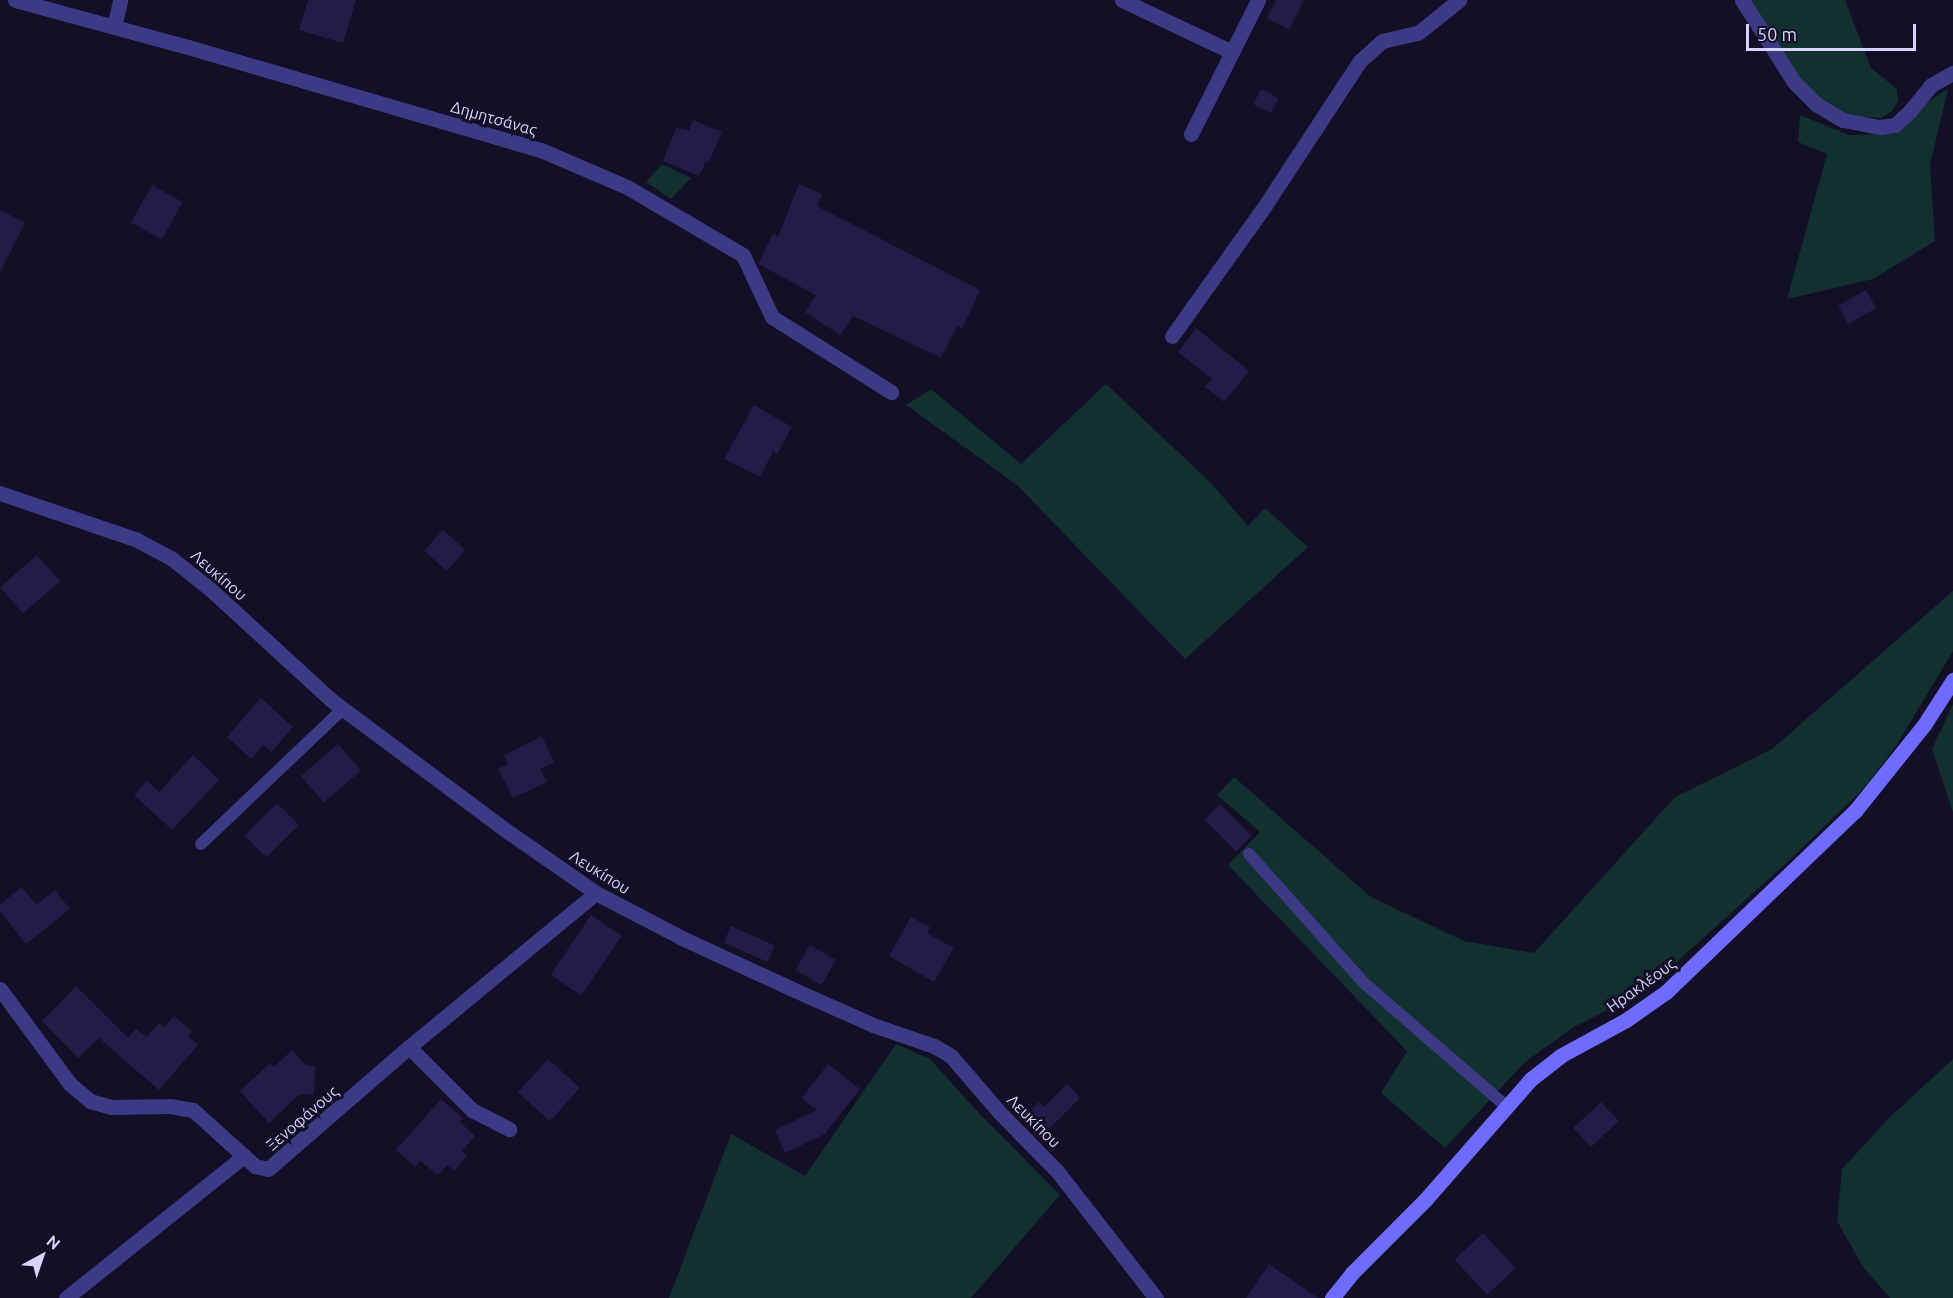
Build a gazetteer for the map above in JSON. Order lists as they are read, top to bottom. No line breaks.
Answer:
{"streets":{"street":["Δημητσάνας","Λευκίπου","Ηρακλέους","Ξενοφάνους"]},"crossings":[["Λευκίπου","Ξενοφάνους"]],"scale_bar":"50 m","north":"top right"}
